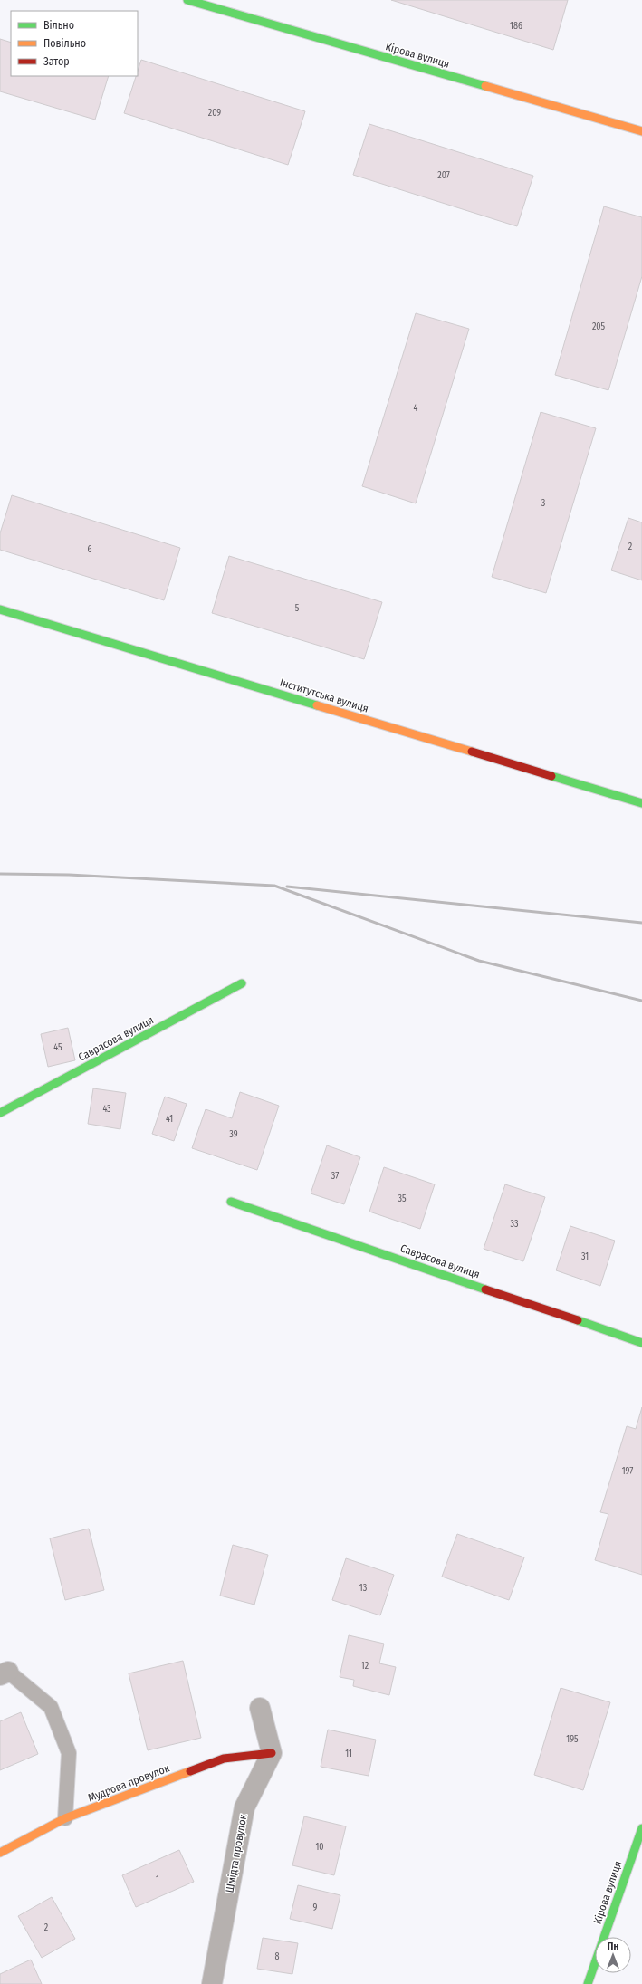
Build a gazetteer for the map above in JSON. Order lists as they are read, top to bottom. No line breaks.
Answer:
{"streets":{"street":["Кірова вулиця","Інститутська вулиця","Саврасова вулиця","Мудрова провулок","Шмідта провулок"]},"crossings":[["Мудрова провулок","Шмідта провулок"]],"house_numbers":["186","209","207","205","4","3","2","6","5","45","43","41","39","37","35","33","31","197","13","12","195","11","10","1","9","2","8"],"legend":["Вільно","Повільно","Затор"],"north":"top"}
